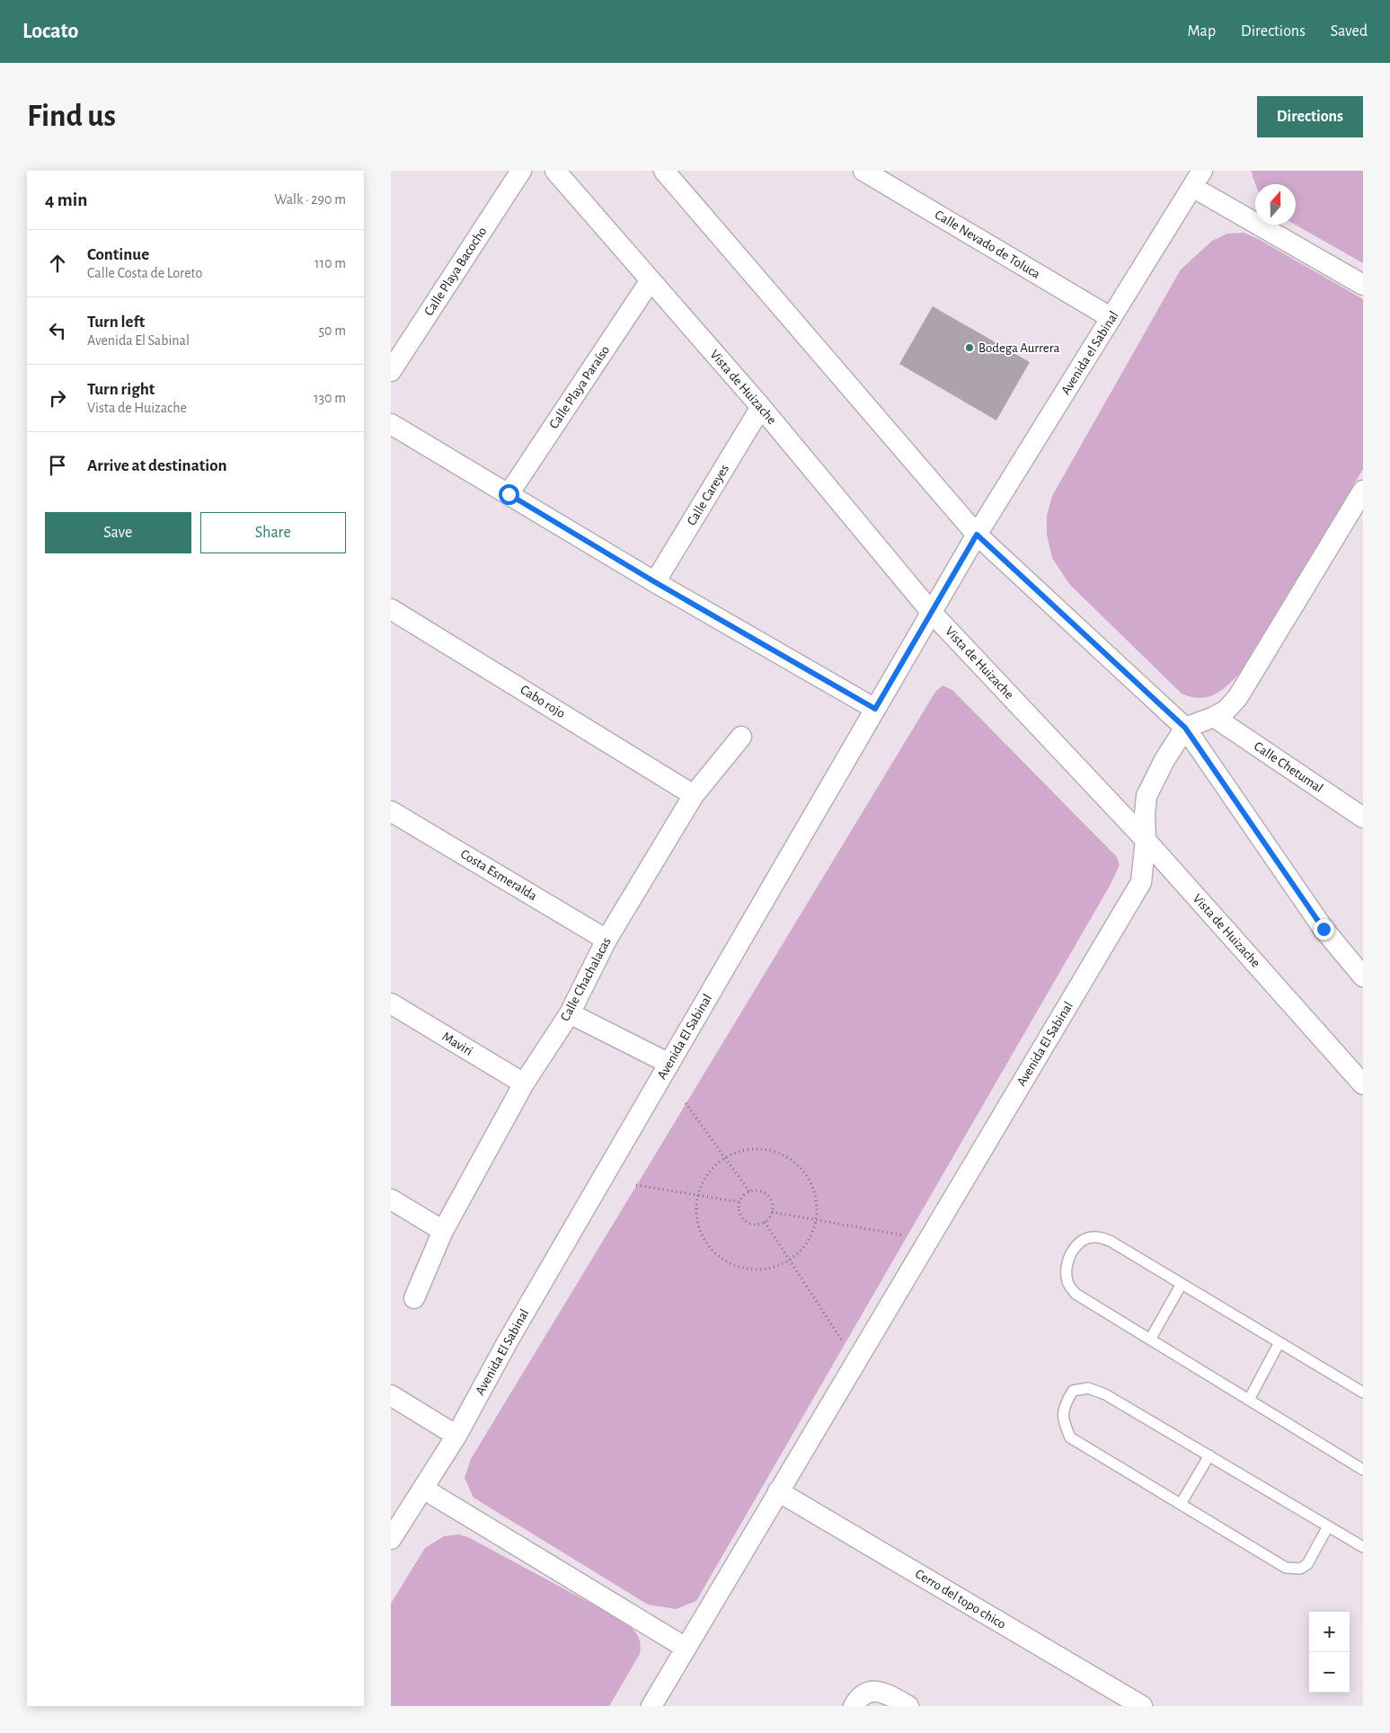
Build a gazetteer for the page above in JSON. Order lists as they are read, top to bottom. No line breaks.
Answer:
{"streets":{"street":["Calle Nevado de Toluca","Calle Playa Bacocho","Avenida el Sabinal","Calle Playa Paraíso","Vista de Huizache","Calle Careyes","Cabo rojo","Calle Chetumal","Costa Esmeralda","Calle Chachalacas","Avenida El Sabinal","Maviri","Cerro del topo chico"]},"crossings":[["Calle Nevado de Toluca","Avenida el Sabinal"],["Avenida el Sabinal","Avenida El Sabinal"],["Calle Playa Paraíso","Vista de Huizache"],["Vista de Huizache","Calle Careyes"],["Vista de Huizache","Avenida El Sabinal"],["Cabo rojo","Calle Chachalacas"],["Costa Esmeralda","Calle Chachalacas"],["Calle Chachalacas","Maviri"],["Avenida El Sabinal","Cerro del topo chico"]],"places":["Bodega Aurrera"],"north":"top","page":{"header":"Locato","nav":["Map","Directions","Saved"],"buttons":["Directions",["Save","Share"]],"title":"Find us","heading":["4 min","Walk · 290 m"],"list":[["Continue","Calle Costa de Loreto","110 m"],["Turn left","Avenida El Sabinal","50 m"],["Turn right","Vista de Huizache","130 m"],"Arrive at destination"],"map_buttons":["+","−"]}}
